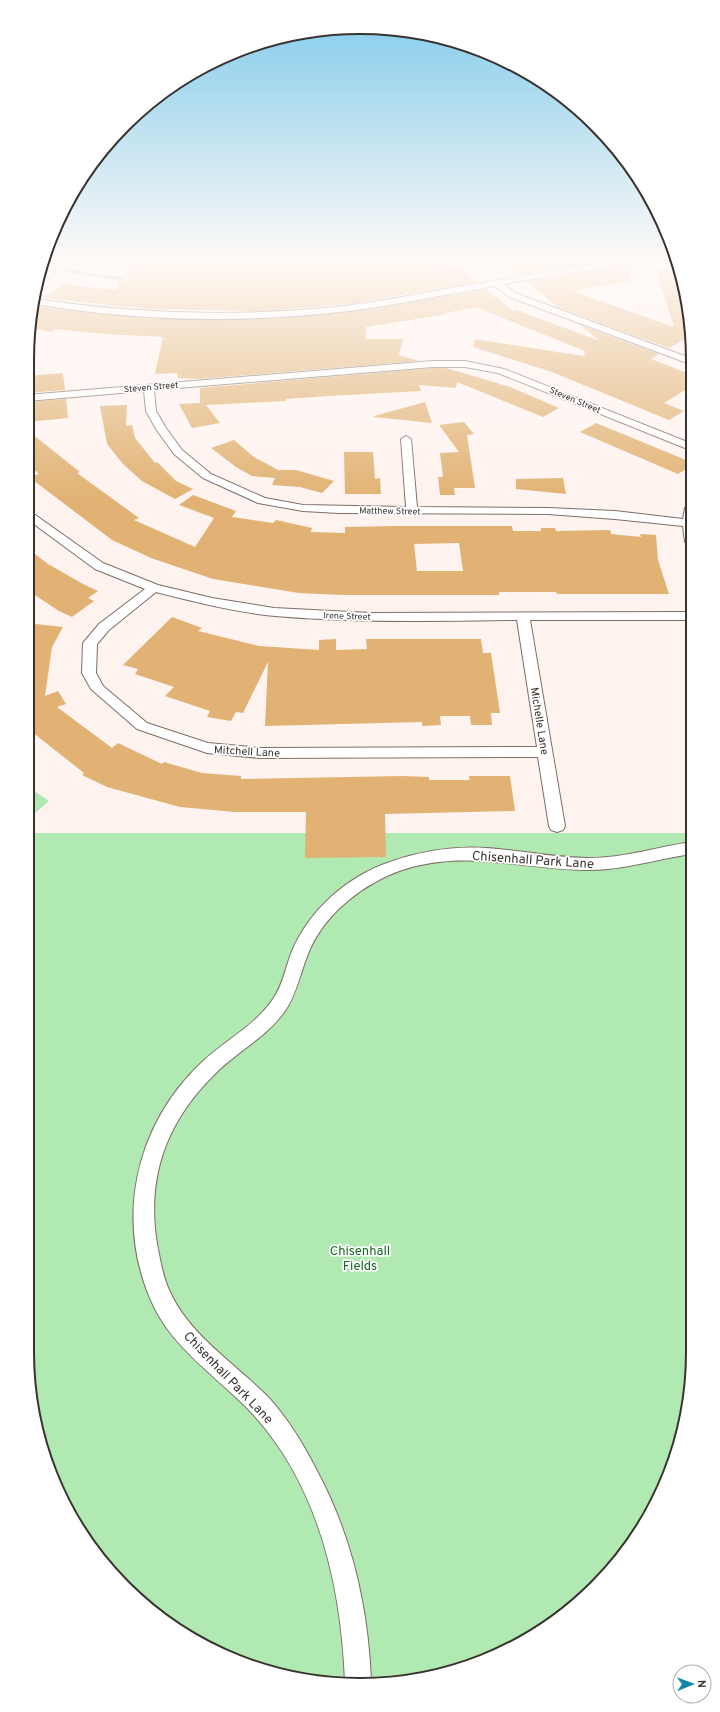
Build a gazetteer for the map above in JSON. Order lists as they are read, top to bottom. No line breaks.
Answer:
{"streets":{"street":["Steven Street","Matthew Street","Irene Street","Michelle Lane","Mitchell Lane","Chisenhall Park Lane"]},"crossings":[["Steven Street","Matthew Street"],["Irene Street","Michelle Lane"],["Irene Street","Mitchell Lane"],["Michelle Lane","Mitchell Lane"]],"parks":["Chisenhall Fields"],"north":"right"}
